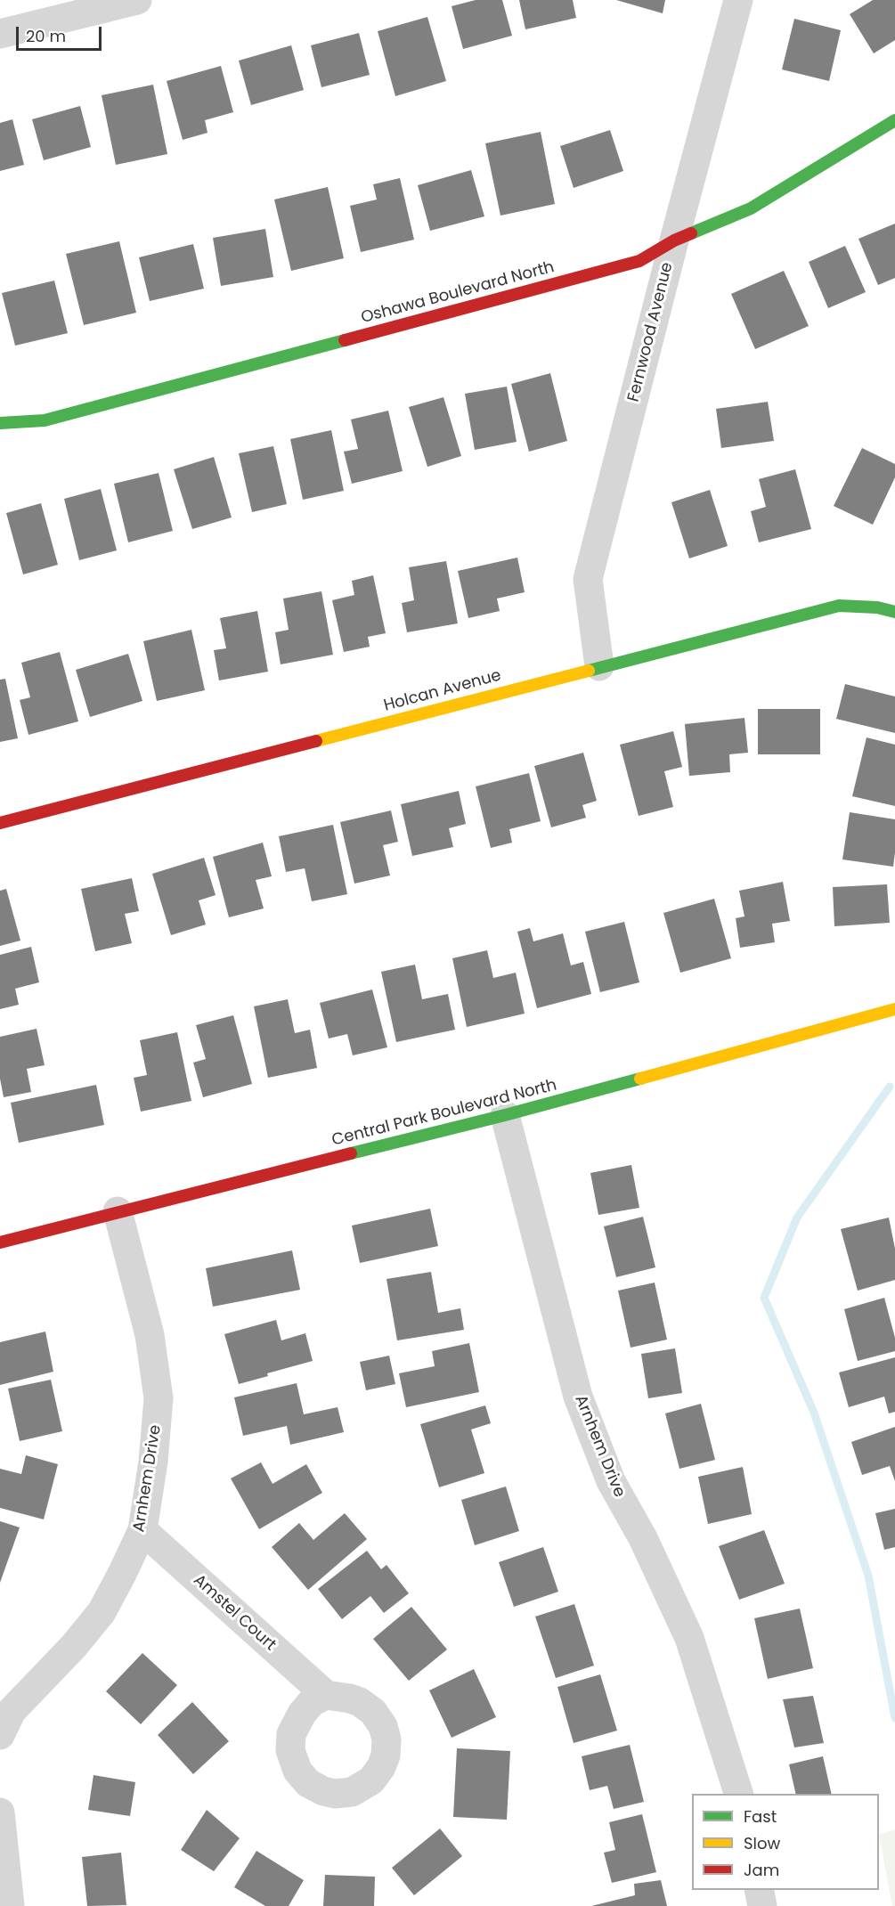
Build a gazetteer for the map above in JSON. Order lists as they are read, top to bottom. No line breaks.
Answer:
{"streets":{"street":["Oshawa Boulevard North","Fernwood Avenue","Holcan Avenue","Central Park Boulevard North","Arnhem Drive","Amstel Court"]},"crossings":[["Oshawa Boulevard North","Fernwood Avenue"],["Fernwood Avenue","Holcan Avenue"],["Central Park Boulevard North","Arnhem Drive"],["Arnhem Drive","Amstel Court"]],"legend":["Fast","Slow","Jam"],"scale_bar":"20 m"}
